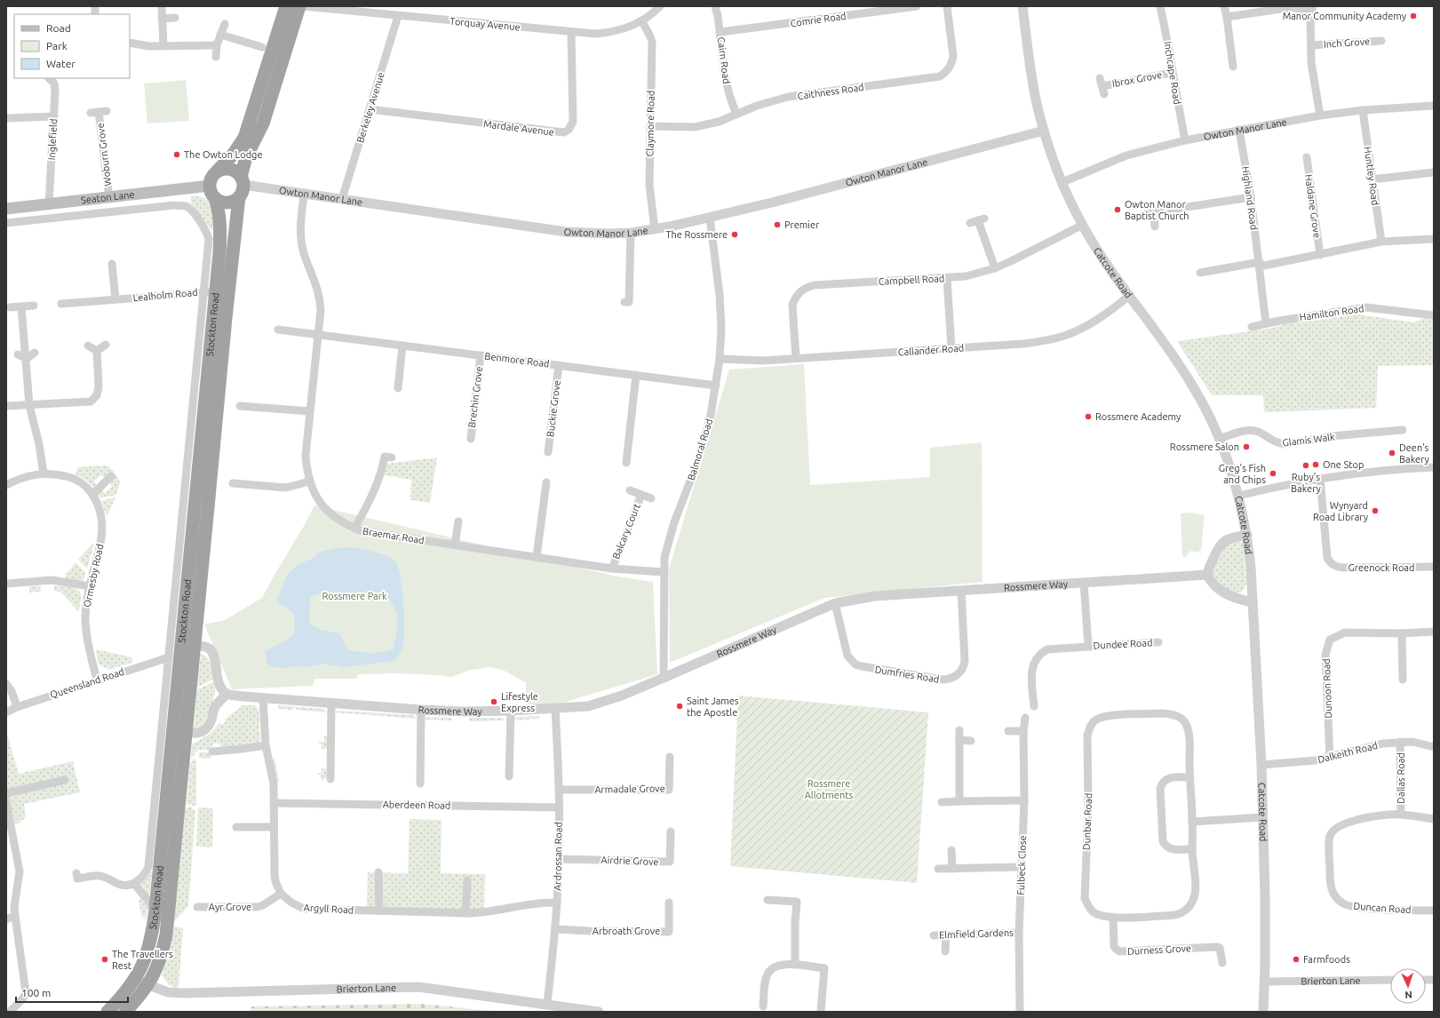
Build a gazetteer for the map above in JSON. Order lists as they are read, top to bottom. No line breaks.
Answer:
{"streets":{"highway":["Stockton Road"],"main road":["Seaton Lane"],"street":["Comrie Road","Torquay Avenue","Inch Grove","Cairn Road","Inchcape Road","Ibrox Grove","Caithness Road","Berkeley Avenue","Claymore Road","Mardale Avenue","Owton Manor Lane","Inglefield","Woburn Grove","Huntley Road","Highland Road","Haldane Grove","Catcote Road","Campbell Road","Lealholm Road","Hamilton Road","Callander Road","Benmore Road","Brechin Grove","Buckie Grove","Glamis Walk","Balmoral Road","Balcary Court","Braemar Road","Greenock Road","Ormesby Road","Rossmere Way","Dundee Road","Dumfries Road","Queensland Road","Dunoon Road","Dalkeith Road","Dallas Road","Armadale Grove","Aberdeen Road","Dunbar Road","Ardrossan Road","Airdrie Grove","Fulbeck Close","Ayr Grove","Duncan Road","Argyll Road","Arbroath Grove","Elmfield Gardens","Durness Grove","Brierton Lane"]},"crossings":[["Comrie Road","Cairn Road"],["Torquay Avenue","Berkeley Avenue"],["Torquay Avenue","Claymore Road"],["Torquay Avenue","Mardale Avenue"],["Cairn Road","Caithness Road"],["Inchcape Road","Ibrox Grove"],["Inchcape Road","Owton Manor Lane"],["Caithness Road","Claymore Road"],["Berkeley Avenue","Mardale Avenue"],["Berkeley Avenue","Owton Manor Lane"],["Claymore Road","Owton Manor Lane"],["Owton Manor Lane","Huntley Road"],["Owton Manor Lane","Seaton Lane"],["Owton Manor Lane","Highland Road"],["Owton Manor Lane","Catcote Road"],["Owton Manor Lane","Stockton Road"],["Owton Manor Lane","Balmoral Road"],["Owton Manor Lane","Braemar Road"],["Inglefield","Seaton Lane"],["Woburn Grove","Seaton Lane"],["Seaton Lane","Stockton Road"],["Highland Road","Hamilton Road"],["Catcote Road","Campbell Road"],["Catcote Road","Callander Road"],["Catcote Road","Glamis Walk"],["Catcote Road","Dalkeith Road"],["Catcote Road","Brierton Lane"],["Campbell Road","Callander Road"],["Lealholm Road","Stockton Road"],["Stockton Road","Queensland Road"],["Stockton Road","Brierton Lane"],["Callander Road","Balmoral Road"],["Benmore Road","Brechin Grove"],["Benmore Road","Buckie Grove"],["Benmore Road","Balmoral Road"],["Benmore Road","Braemar Road"],["Balmoral Road","Braemar Road"],["Balmoral Road","Rossmere Way"],["Balcary Court","Braemar Road"],["Ormesby Road","Queensland Road"],["Rossmere Way","Dundee Road"],["Rossmere Way","Dumfries Road"],["Rossmere Way","Ardrossan Road"],["Dunoon Road","Dalkeith Road"],["Dalkeith Road","Dallas Road"],["Dallas Road","Duncan Road"],["Armadale Grove","Ardrossan Road"],["Aberdeen Road","Ardrossan Road"],["Dunbar Road","Durness Grove"],["Ardrossan Road","Airdrie Grove"],["Ardrossan Road","Argyll Road"],["Ardrossan Road","Arbroath Grove"],["Ardrossan Road","Brierton Lane"],["Fulbeck Close","Elmfield Gardens"],["Ayr Grove","Argyll Road"]],"parks":["Rossmere Park","Rossmere Allotments"],"places":["Manor Community Academy","The Owton Lodge","Owton Manor Baptist Church","Premier","The Rossmere","Rossmere Academy","Rossmere Salon","Deen's Bakery","One Stop","Ruby's Bakery","Greg's Fish and Chips","Wynyard Road Library","Lifestyle Express","Saint James the Apostle","The Travellers Rest","Farmfoods"],"legend":["Road","Park","Water"],"scale_bar":"100 m","north":"bottom"}
